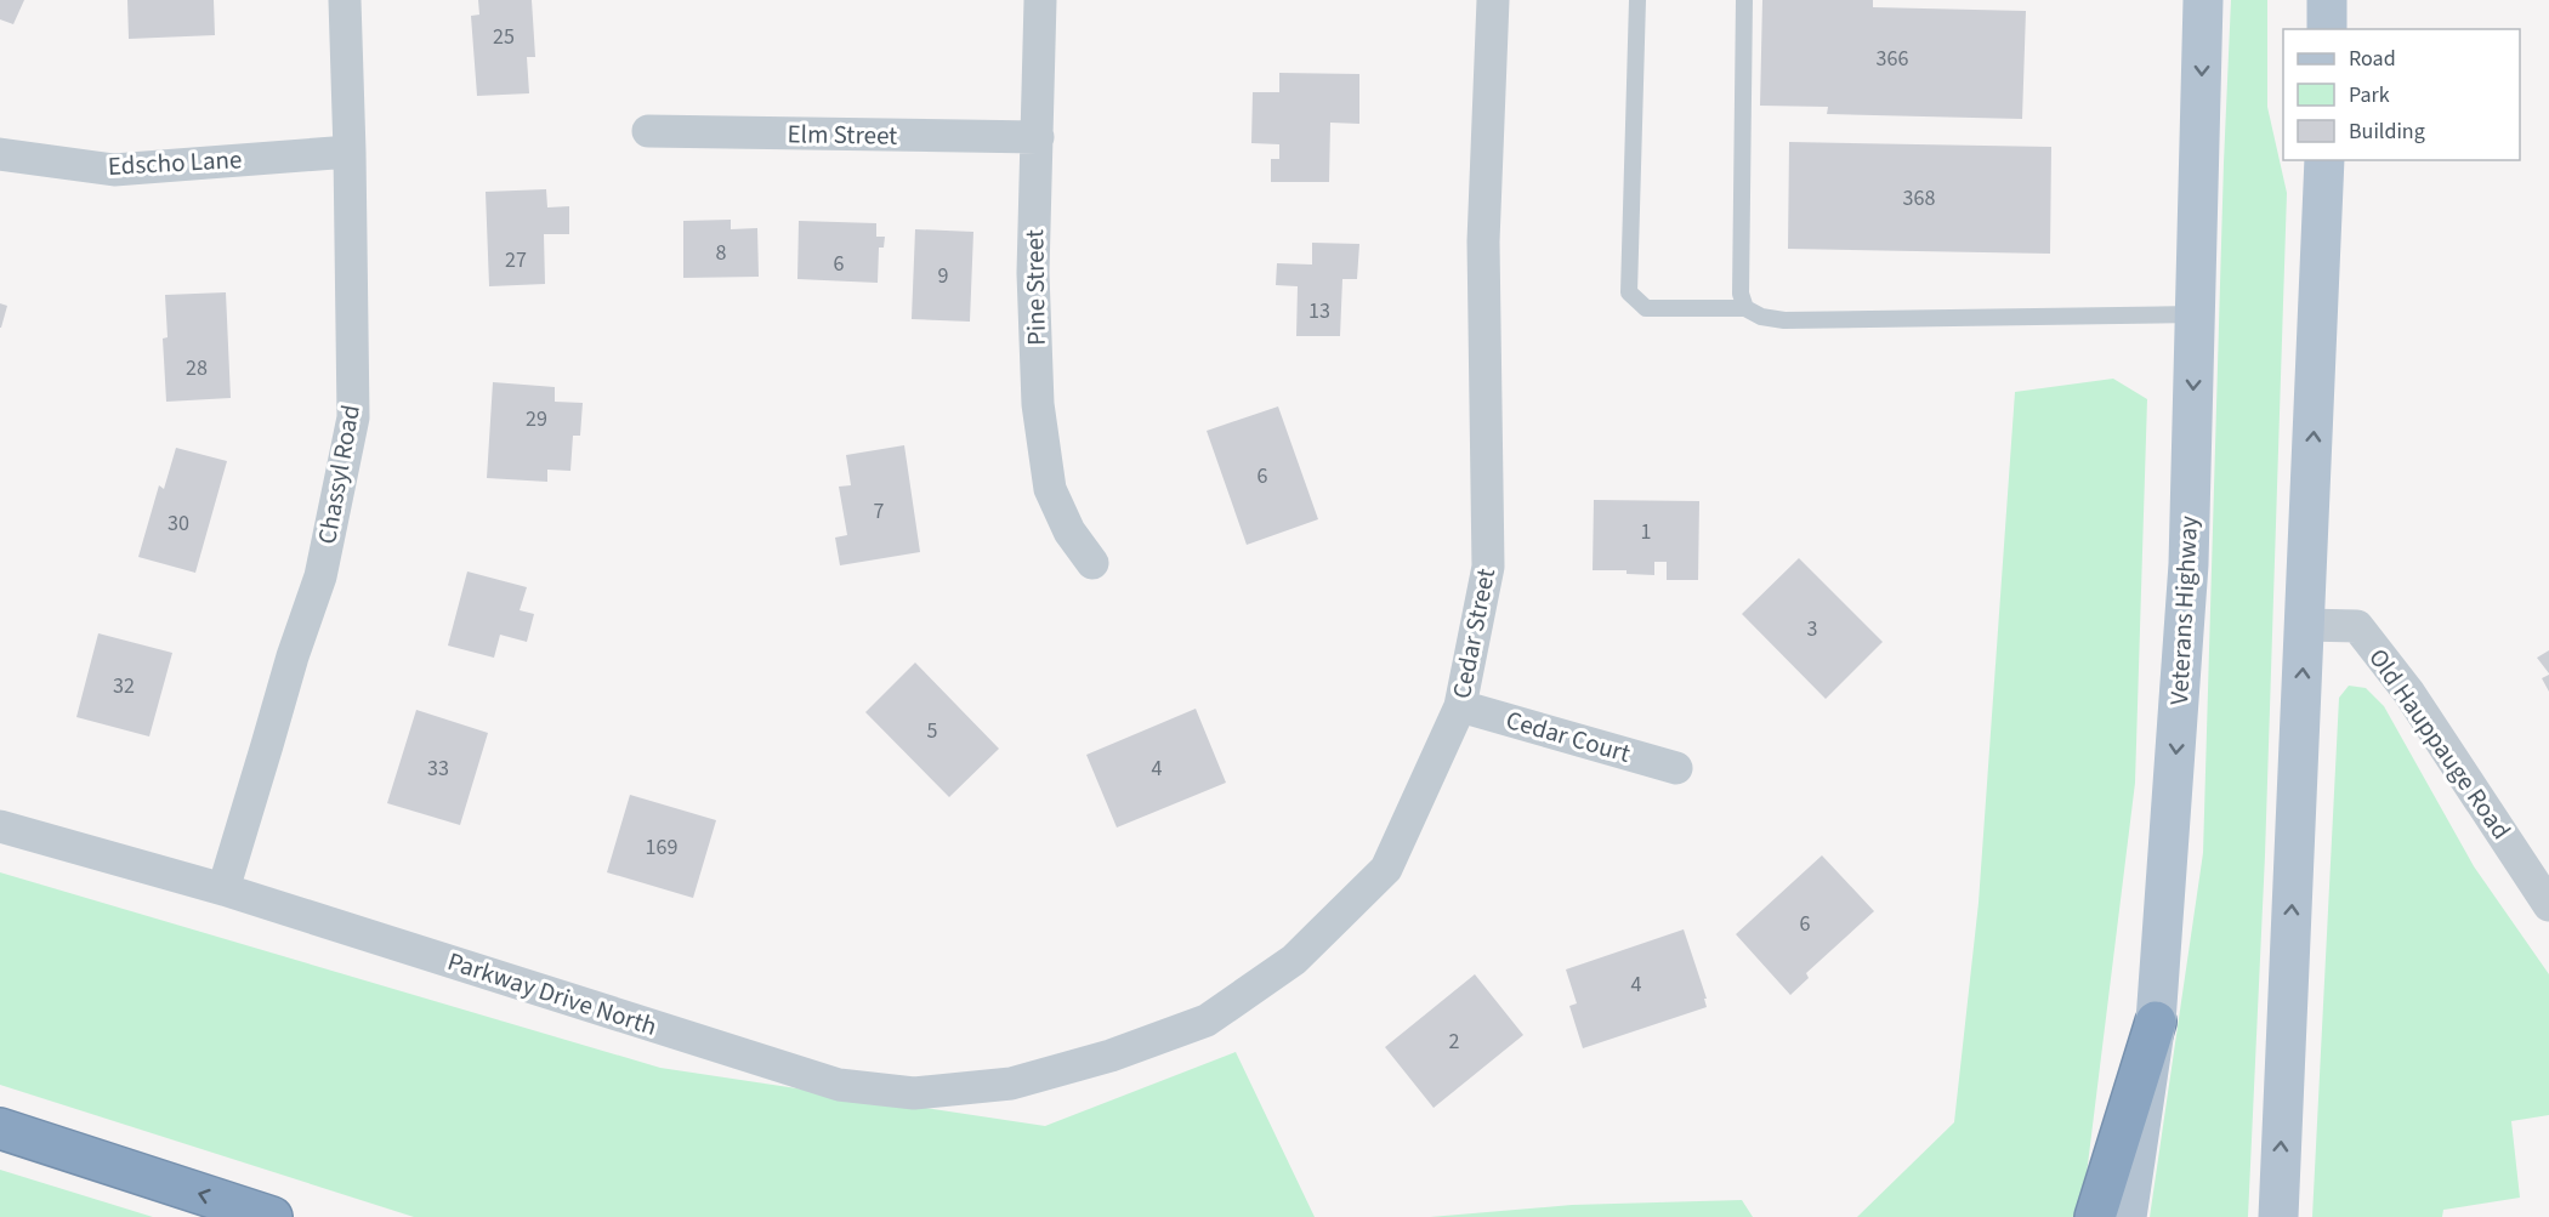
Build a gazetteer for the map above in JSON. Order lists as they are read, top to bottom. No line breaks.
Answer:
{"streets":{"main road":["Veterans Highway"],"street":["Elm Street","Edscho Lane","Pine Street","Chassyl Road","Cedar Street","Cedar Court","Old Hauppauge Road","Parkway Drive North"]},"crossings":[["Elm Street","Pine Street"],["Edscho Lane","Chassyl Road"],["Chassyl Road","Parkway Drive North"],["Cedar Street","Cedar Court"],["Cedar Street","Parkway Drive North"]],"house_numbers":["25","366","368","8","27","6","9","13","28","29","6","7","30","1","3","32","5","33","4","169","6","4","2"],"legend":["Road","Park","Building"]}
